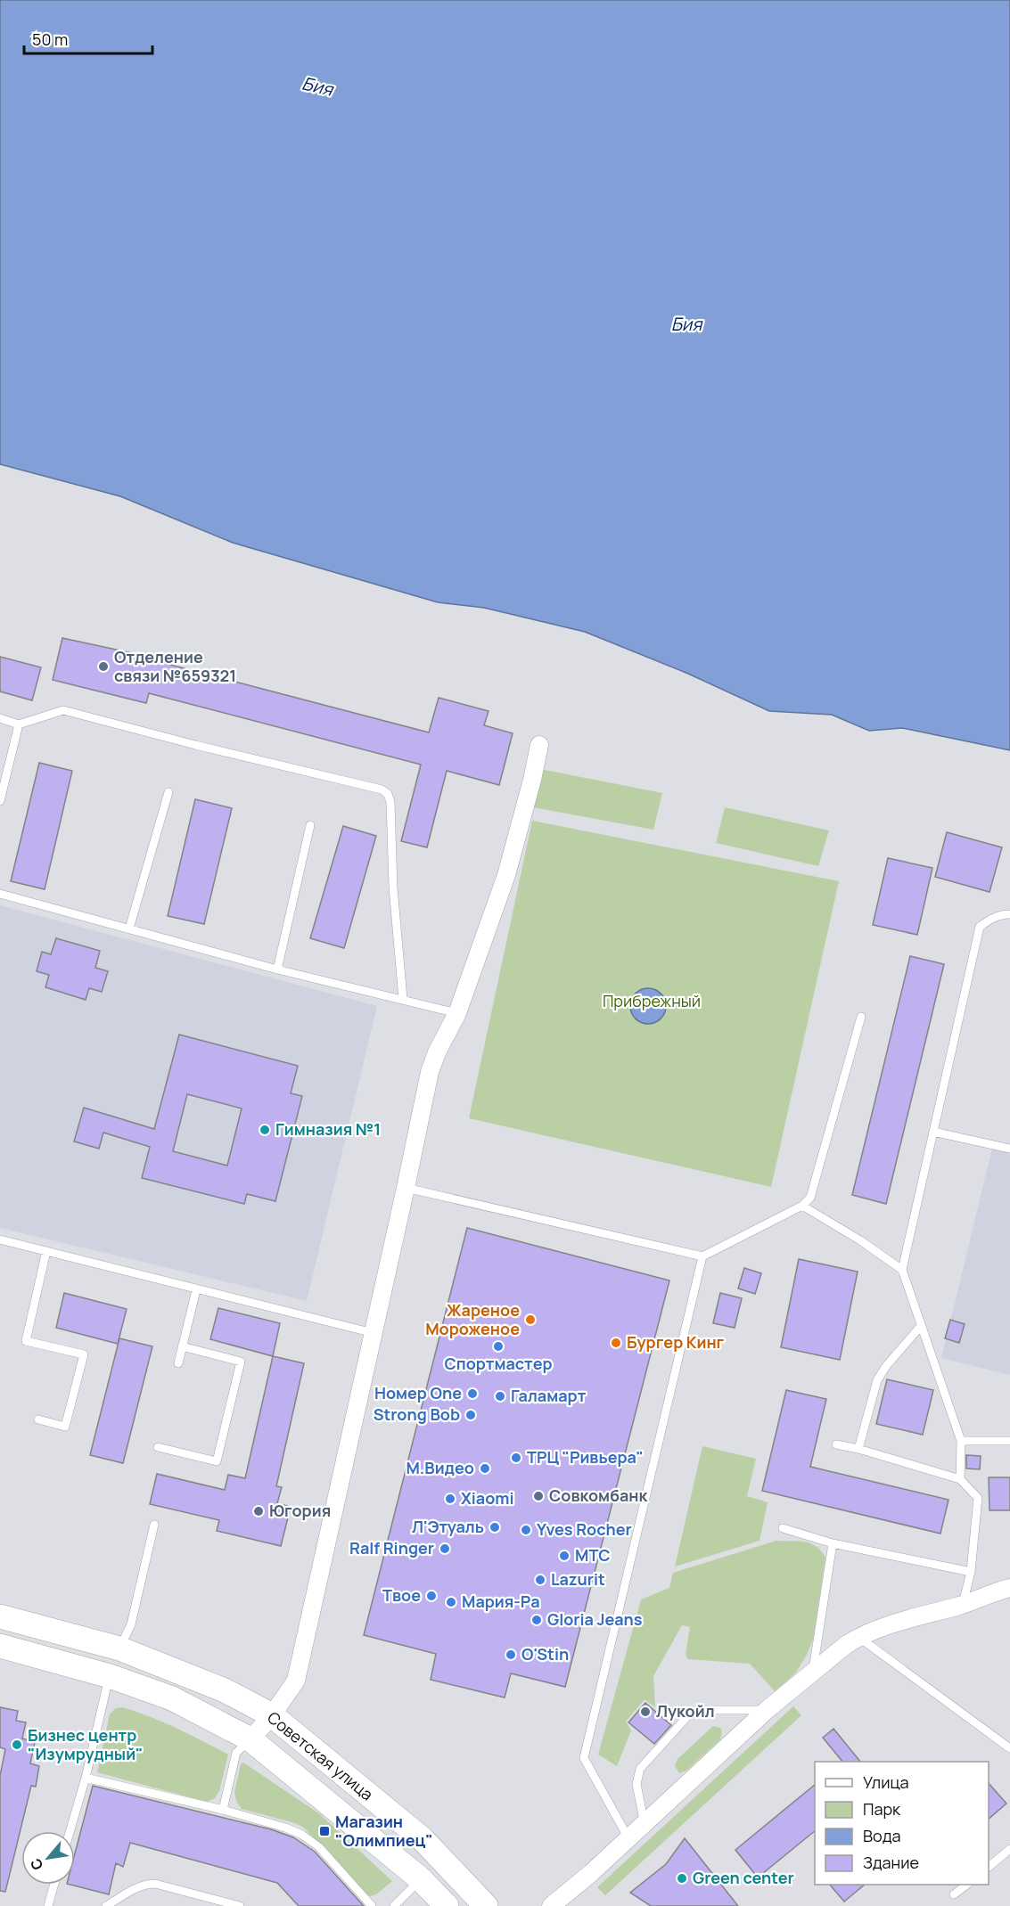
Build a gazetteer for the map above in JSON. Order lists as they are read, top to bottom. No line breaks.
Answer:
{"streets":{"main road":["Советская улица"]},"water":["Бия"],"parks":["Прибрежный"],"places":{"other":["Отделение связи №659321","Гимназия №1","Жареное Мороженое","Бургер Кинг","Спортмастер","Номер One","Галамарт","Strong Bob","ТРЦ \"Ривьера\"","М.Видео","Совкомбанк","Xiaomi","Югория","Л'Этуаль","Yves Rocher","Ralf Ringer","МТС","Lazurit","Твое","Мария-Ра","Gloria Jeans","O'Stin","Лукойл","Бизнес центр \"Изумрудный\"","Green center"],"transit":["Магазин \"Олимпиец\""]},"legend":["Улица","Парк","Вода","Здание"],"scale_bar":"50 m","north":"bottom left"}
